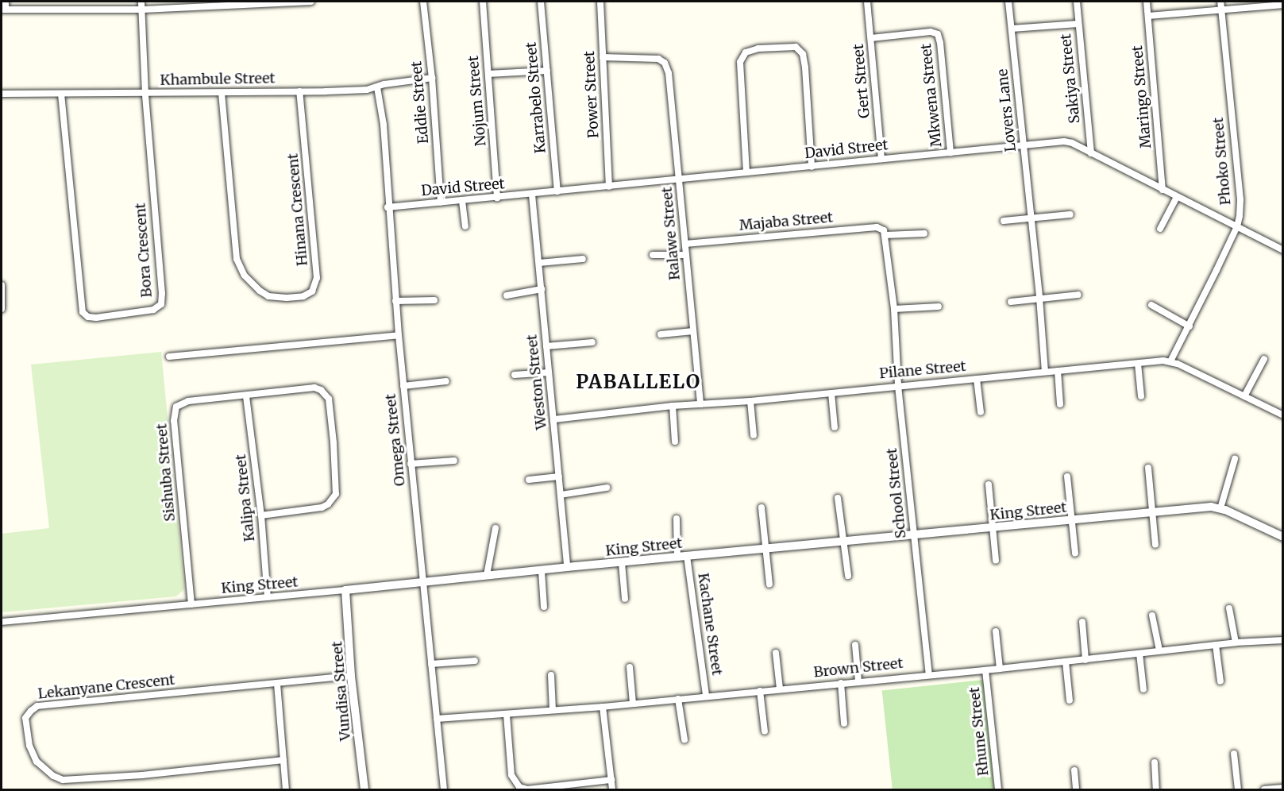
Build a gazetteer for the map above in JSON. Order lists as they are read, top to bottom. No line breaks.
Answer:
{"streets":{"street":["Sakiya Street","Khambule Street","Gert Street","Power Street","Mkwena Street","Maringo Street","Karrabelo Street","Nojum Street","Eddie Street","Lovers Lane","David Street","Phoko Street","Hinana Crescent","Majaba Street","Ralawe Street","Bora Crescent","Pilane Street","Weston Street","Omega Street","Sishuba Street","School Street","Kalipa Street","King Street","Kachane Street","Brown Street","Lekanyane Crescent","Vundisa Street","Rhune Street"]},"crossings":[["Sakiya Street","David Street"],["Khambule Street","Eddie Street"],["Khambule Street","Hinana Crescent"],["Khambule Street","Bora Crescent"],["Khambule Street","Omega Street"],["Gert Street","Mkwena Street"],["Gert Street","David Street"],["Power Street","David Street"],["Power Street","Ralawe Street"],["Mkwena Street","David Street"],["Maringo Street","David Street"],["Karrabelo Street","David Street"],["Nojum Street","David Street"],["Eddie Street","David Street"],["Lovers Lane","David Street"],["Lovers Lane","Pilane Street"],["David Street","Phoko Street"],["David Street","Ralawe Street"],["David Street","Weston Street"],["David Street","Omega Street"],["Phoko Street","Pilane Street"],["Majaba Street","Ralawe Street"],["Majaba Street","School Street"],["Ralawe Street","Pilane Street"],["Pilane Street","Weston Street"],["Pilane Street","School Street"],["Weston Street","King Street"],["Omega Street","King Street"],["Omega Street","Brown Street"],["Sishuba Street","Kalipa Street"],["Sishuba Street","King Street"],["School Street","King Street"],["School Street","Brown Street"],["Kalipa Street","King Street"],["King Street","Kachane Street"],["King Street","Vundisa Street"],["Kachane Street","Brown Street"],["Brown Street","Rhune Street"],["Lekanyane Crescent","Vundisa Street"]],"districts":["PABALLELO"]}
